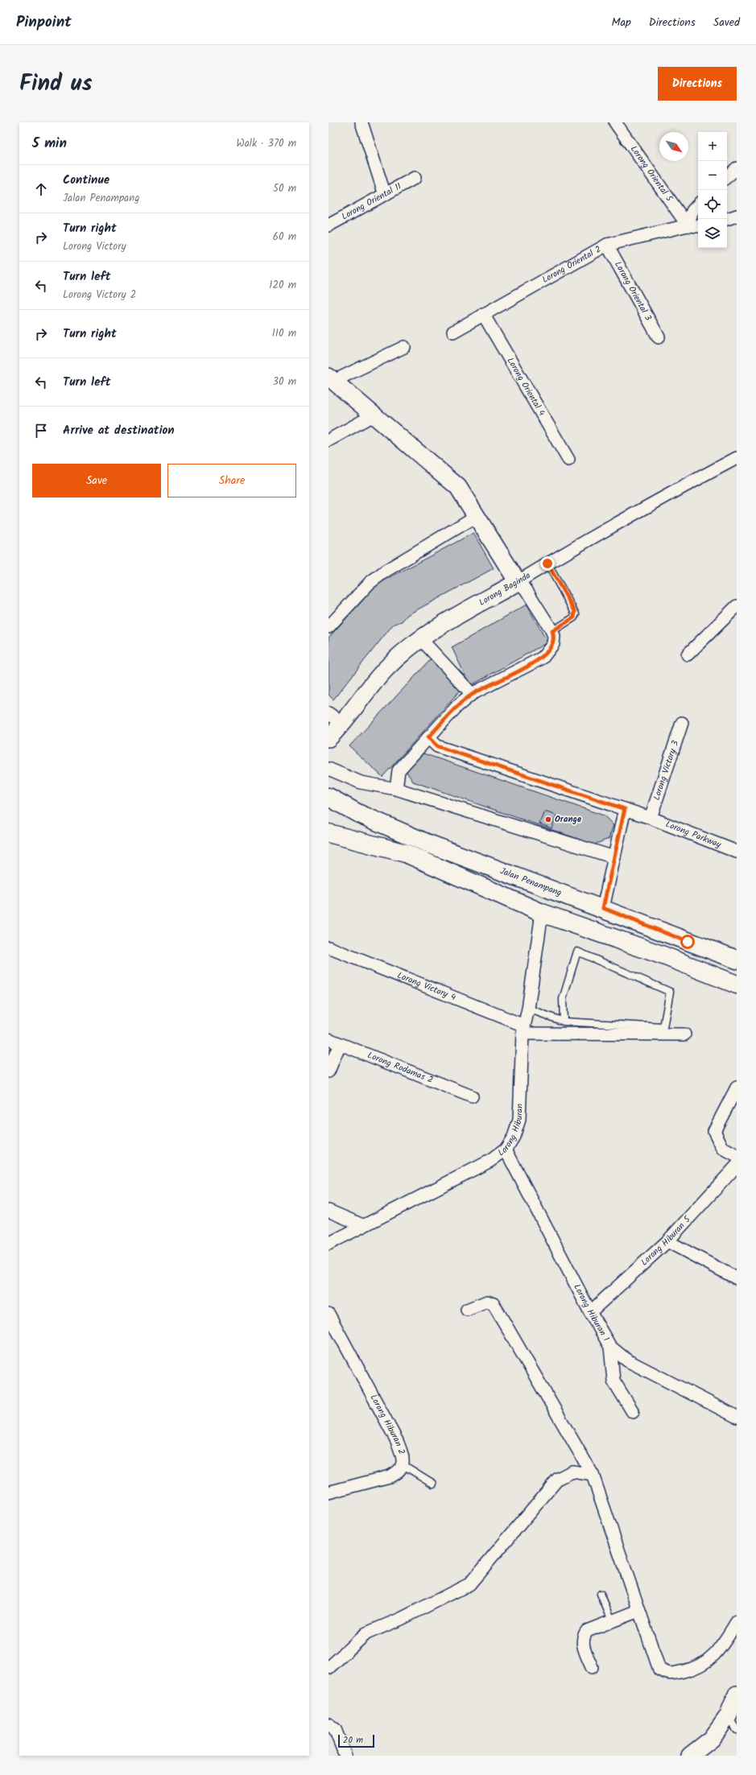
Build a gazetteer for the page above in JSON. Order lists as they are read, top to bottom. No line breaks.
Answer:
{"streets":{"main road":["Jalan Penampang"],"street":["Lorong Oriental 5","Lorong Oriental 11","Lorong Oriental 2","Lorong Oriental 3","Lorong Oriental 4","Lorong Baginda","Lorong Victory 3","Lorong Parkway","Lorong Victory 4","Lorong Rodamas 2","Lorong Hiburan","Lorong Hiburan 5","Lorong Hiburan 1","Lorong Hiburan 2"]},"crossings":[["Lorong Oriental 5","Lorong Oriental 2"],["Lorong Oriental 2","Lorong Oriental 3"],["Lorong Oriental 2","Lorong Oriental 4"],["Lorong Victory 3","Lorong Parkway"],["Lorong Victory 4","Lorong Hiburan"],["Lorong Hiburan","Lorong Hiburan 1"],["Lorong Hiburan 5","Lorong Hiburan 1"]],"places":["Orange"],"scale_bar":"20 m","north":"bottom right","page":{"header":"Pinpoint","nav":["Map","Directions","Saved"],"title":"Find us","buttons":["Directions",["Save","Share"]],"heading":["5 min","Walk · 370 m"],"map_buttons":["+","−"],"list":[["Continue","Jalan Penampang","50 m"],["Turn right","Lorong Victory","60 m"],["Turn left","Lorong Victory 2","120 m"],["Turn right","110 m"],["Turn left","30 m"],"Arrive at destination"],"scale":"20 m"}}
